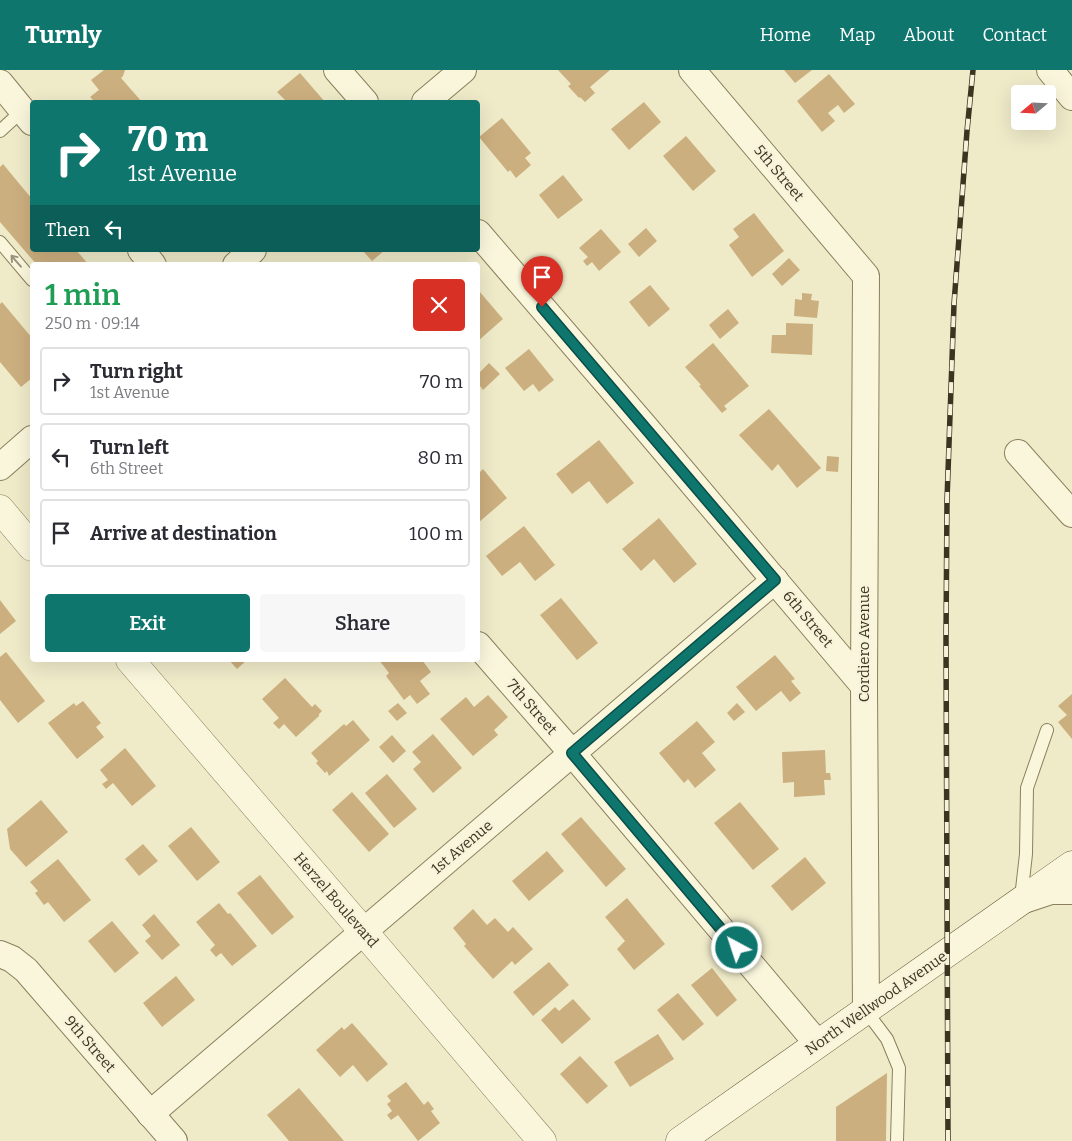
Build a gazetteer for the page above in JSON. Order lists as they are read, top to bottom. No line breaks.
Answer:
{"streets":{"street":["5th Street","6th Street","Cordiero Avenue","7th Street","1st Avenue","Herzel Boulevard","North Wellwood Avenue","9th Street"]},"crossings":[["5th Street","Cordiero Avenue"],["6th Street","Cordiero Avenue"],["6th Street","1st Avenue"],["Cordiero Avenue","North Wellwood Avenue"],["7th Street","1st Avenue"],["7th Street","North Wellwood Avenue"],["1st Avenue","Herzel Boulevard"],["1st Avenue","9th Street"]],"north":"left","page":{"header":"Turnly","nav":["Home","Map","About","Contact"],"turn":["70 m","1st Avenue"],"then":"Then","heading":["1 min","250 m · 09:14"],"list":[{"name":"Turn right","note":"1st Avenue","value":"70 m"},{"name":"Turn left","note":"6th Street","value":"80 m"},{"name":"Arrive at destination","value":"100 m"}],"buttons":["Exit","Share"]}}
